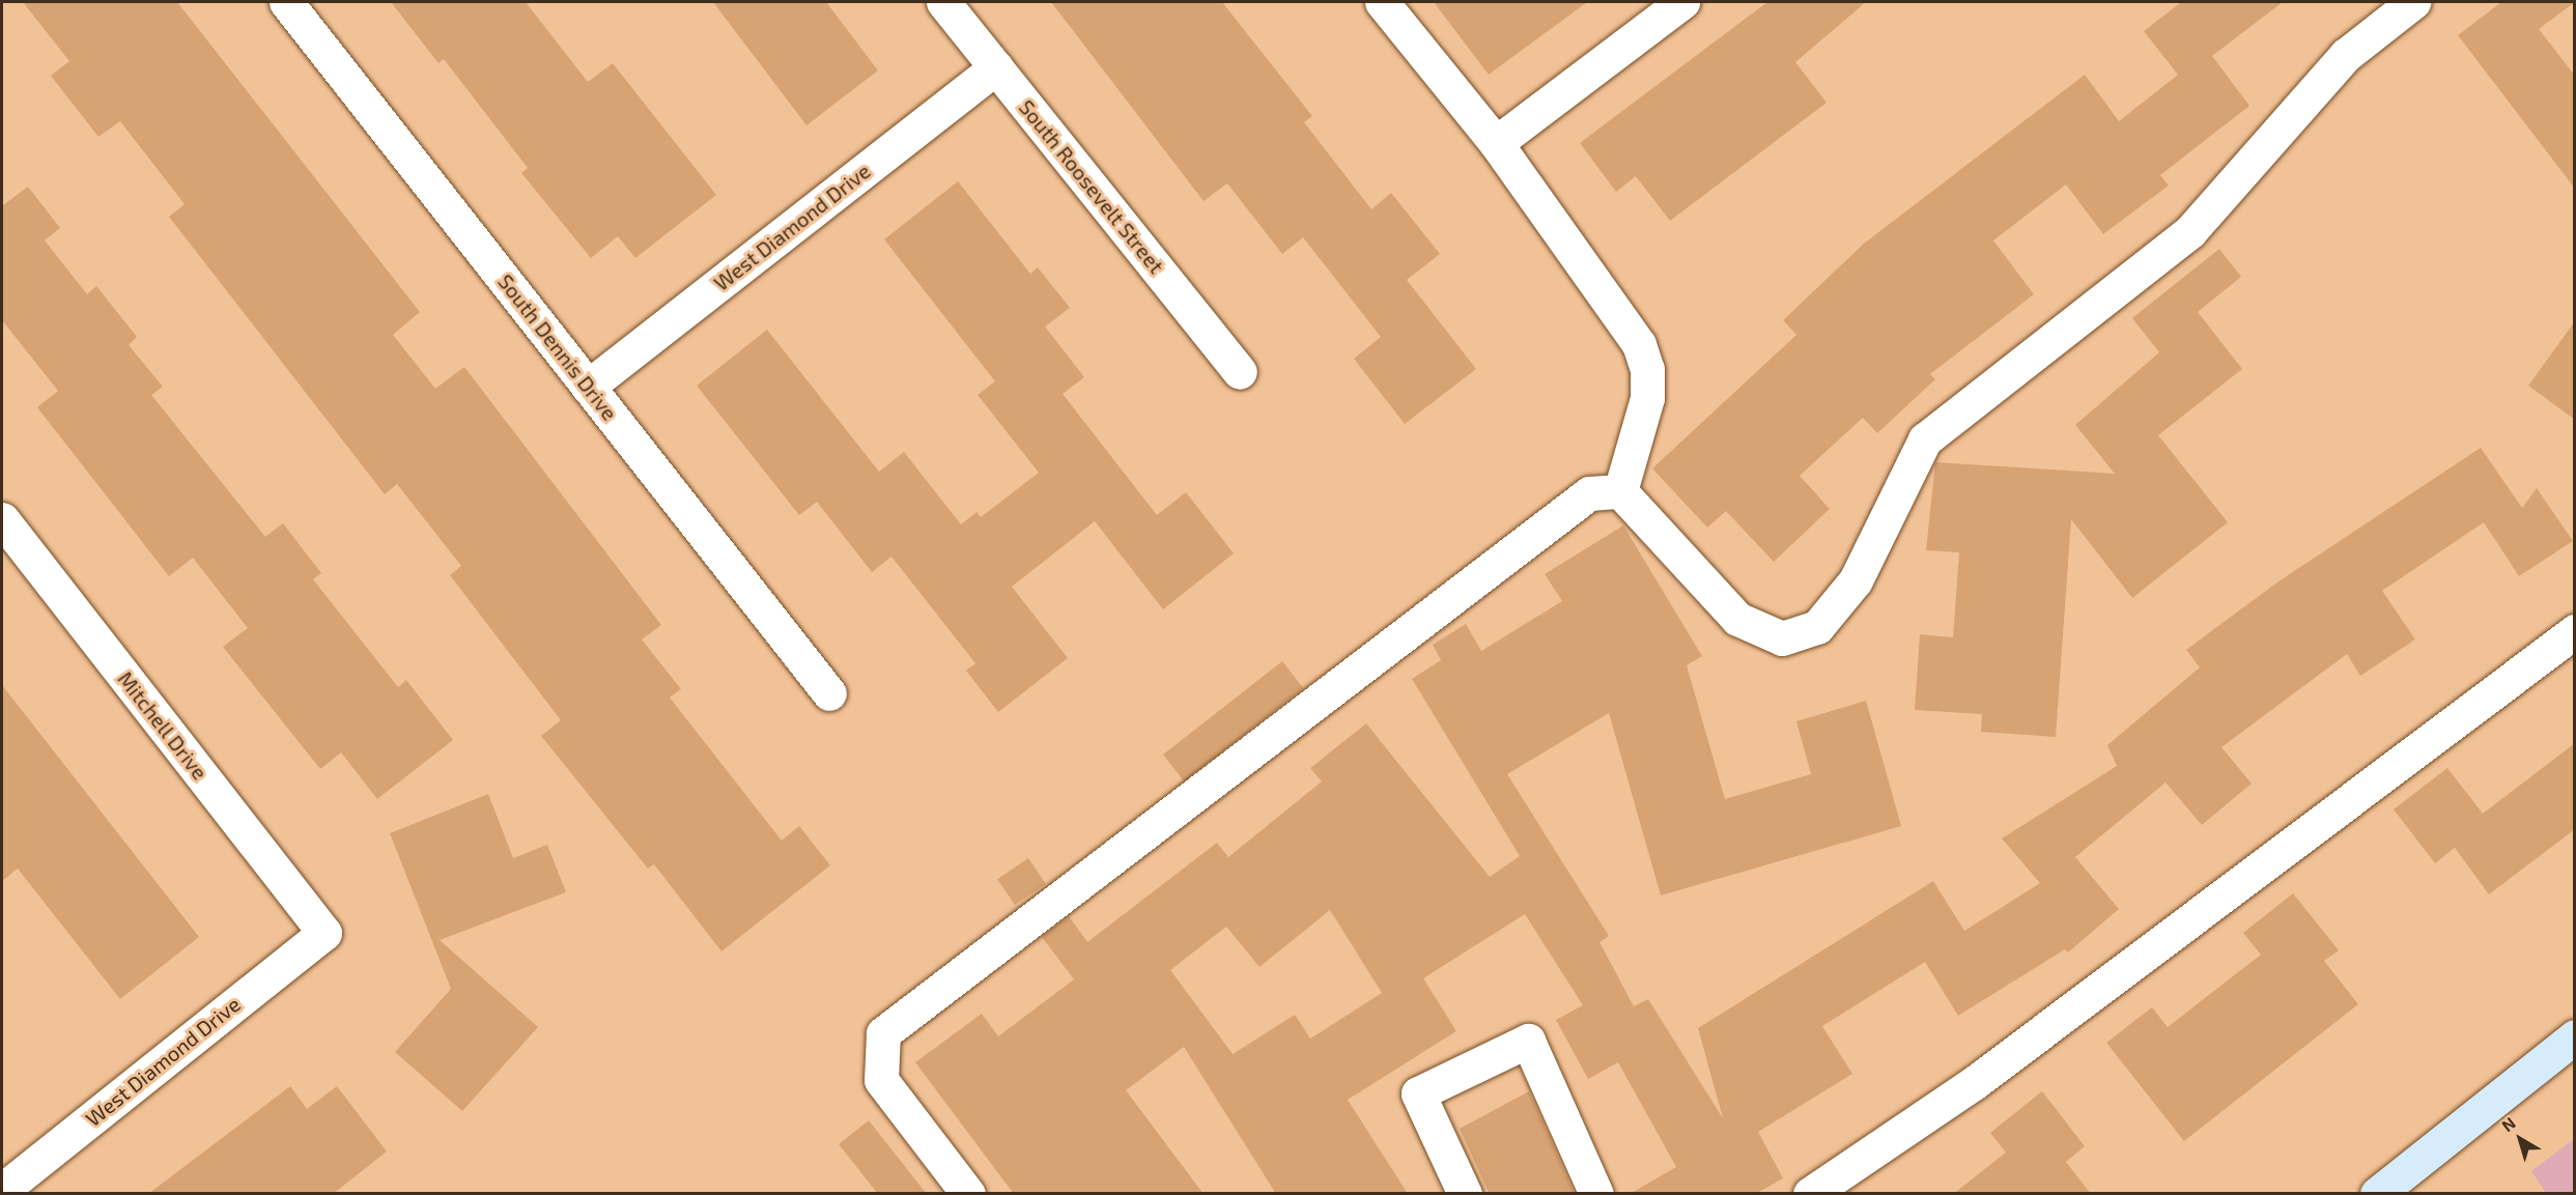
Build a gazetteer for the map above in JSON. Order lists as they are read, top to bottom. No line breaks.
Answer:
{"streets":{"street":["South Roosevelt Street","West Diamond Drive","South Dennis Drive","Mitchell Drive"]},"crossings":[["South Roosevelt Street","West Diamond Drive"],["West Diamond Drive","South Dennis Drive"],["West Diamond Drive","Mitchell Drive"]],"north":"top left"}
